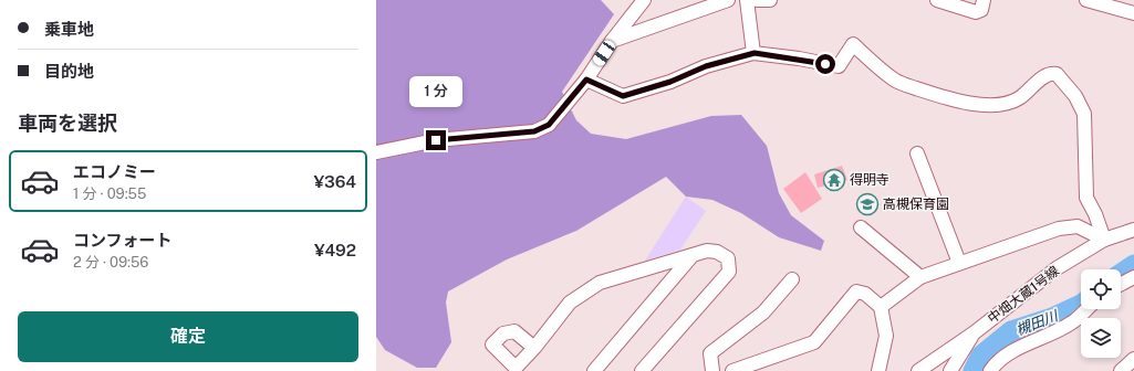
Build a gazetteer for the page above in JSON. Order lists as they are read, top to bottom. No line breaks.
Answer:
{"streets":{"street":["中畑大蔵1号線"]},"water":["槻田川"],"places":{"temple":["得明寺"],"school or university":["高槻保育園"]},"page":{"banner":["乗車地","目的地"],"bubble":"1 分","heading":"車両を選択","list":[{"name":"エコノミー","note":"1 分 · 09:55","value":"¥364"},{"name":"コンフォート","note":"2 分 · 09:56","value":"¥492"}],"buttons":"確定"}}
